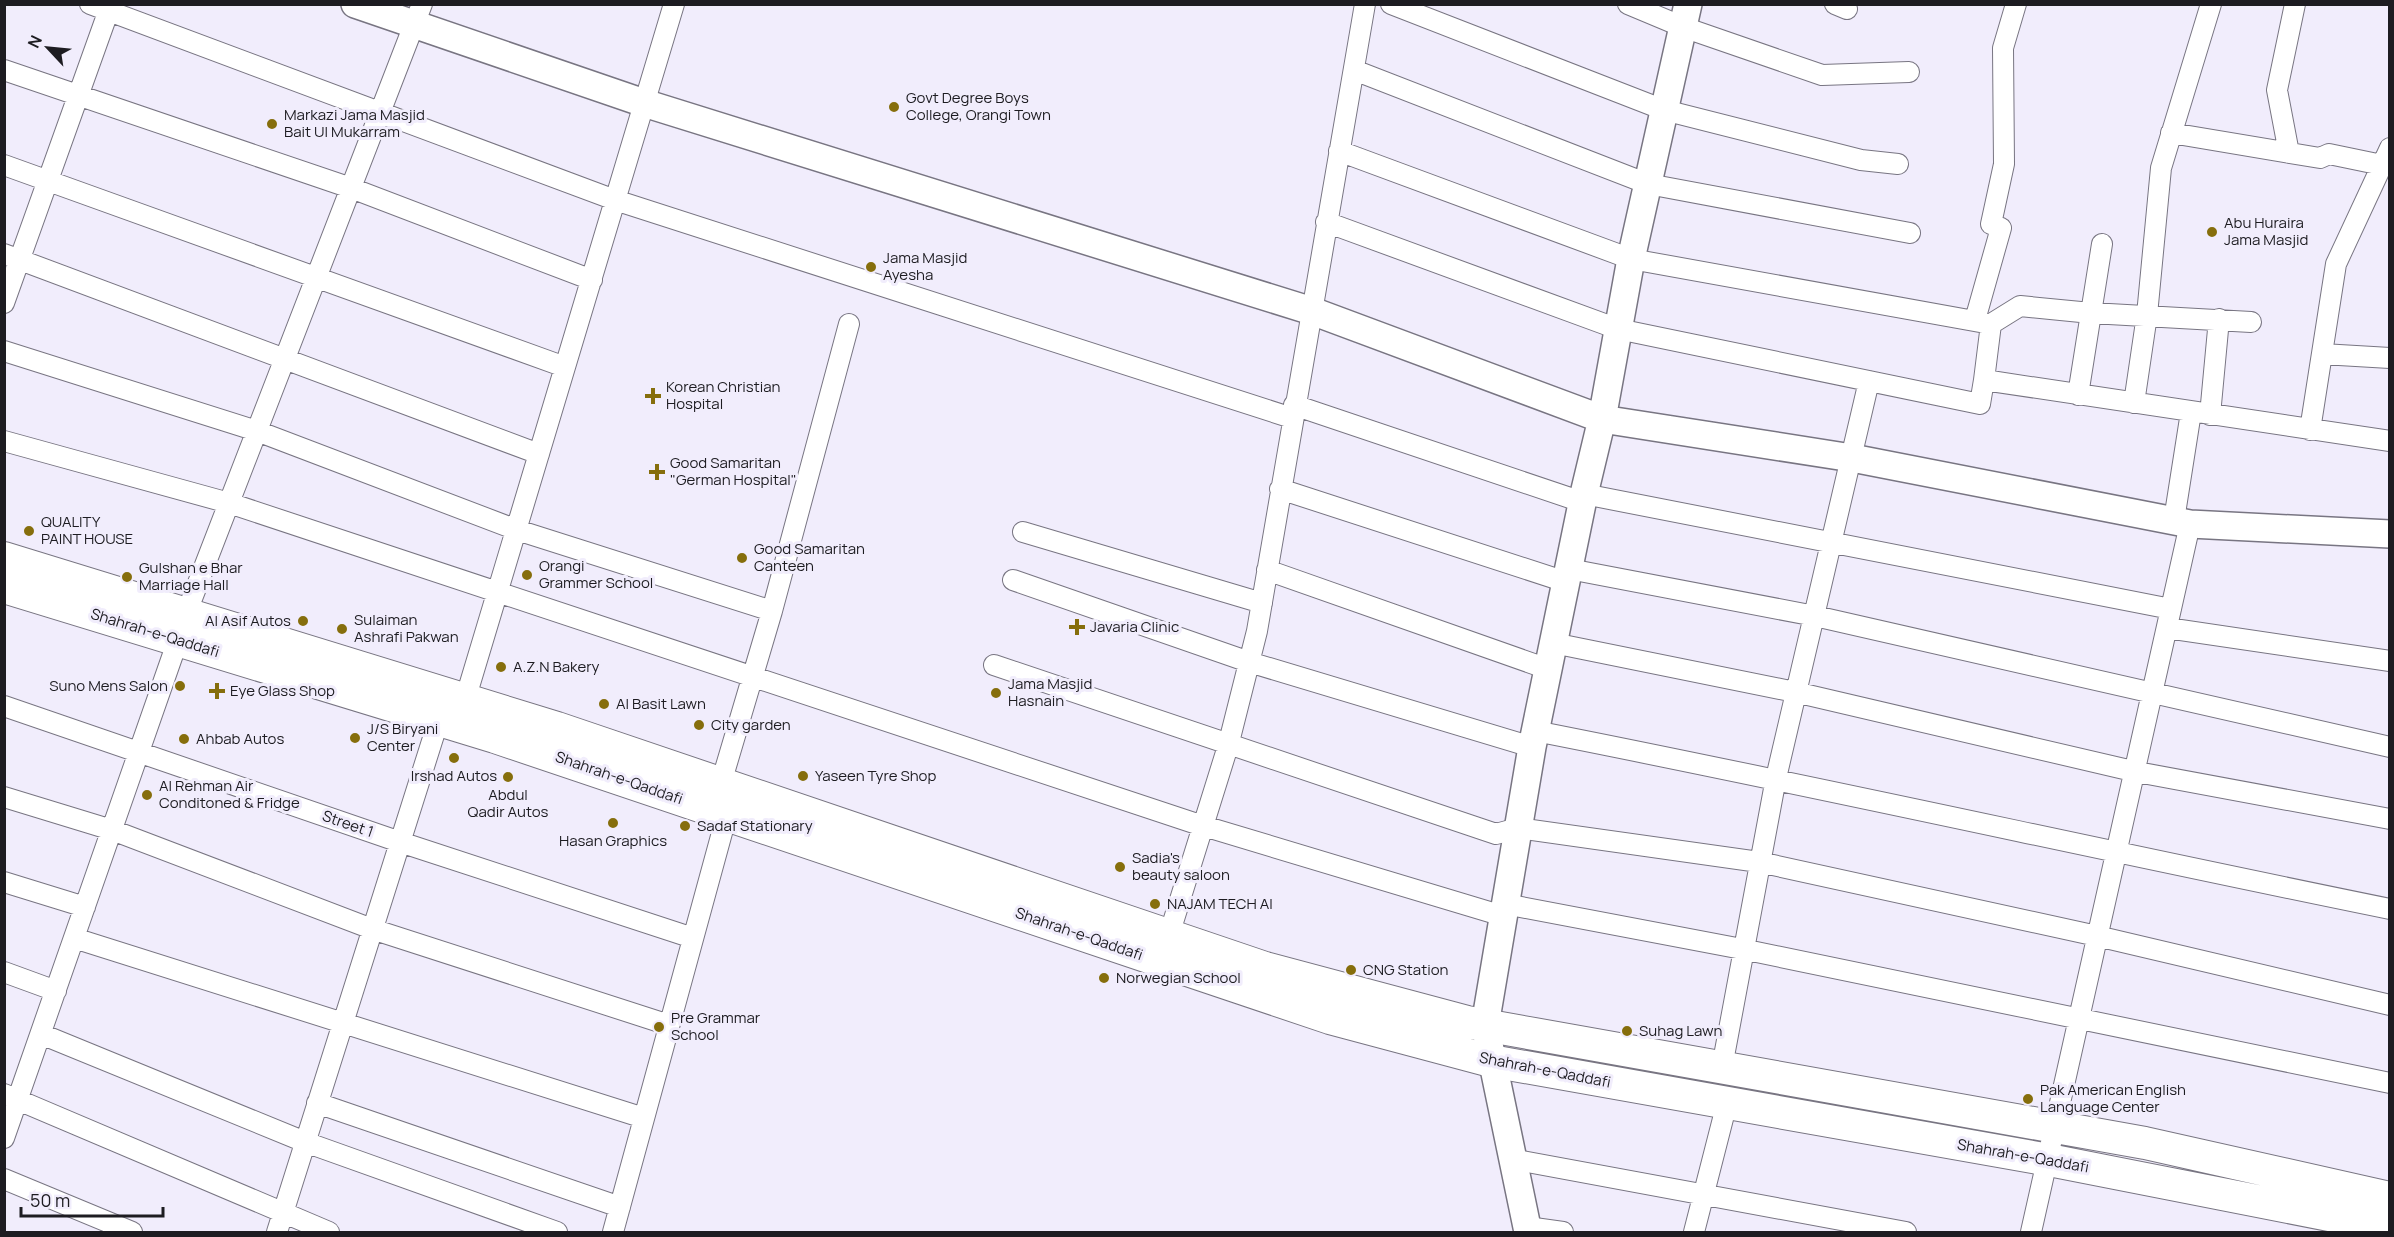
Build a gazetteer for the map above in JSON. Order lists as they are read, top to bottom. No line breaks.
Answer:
{"streets":{"main road":["Shahrah-e-Qaddafi"],"street":["Street 1"]},"places":{"other":["Govt Degree Boys College, Orangi Town","Markazi Jama Masjid Bait Ul Mukarram","Abu Huraira Jama Masjid","Jama Masjid Ayesha","QUALITY PAINT HOUSE","Good Samaritan Canteen","Orangi Grammer School","Gulshan e Bhar Marriage Hall","Al Asif Autos","Sulaiman Ashrafi Pakwan","A.Z.N Bakery","Suno Mens Salon","Jama Masjid Hasnain","Al Basit Lawn","City garden","J/S Biryani Center","Ahbab Autos","Irshad Autos","Yaseen Tyre Shop","Abdul Qadir Autos","Al Rehman Air Conditoned & Fridge","Hasan Graphics","Sadaf Stationary","Sadia's beauty saloon","NAJAM TECH AI","CNG Station","Norwegian School","Pre Grammar School","Suhag Lawn","Pak American English Language Center"],"health":["Korean Christian Hospital","Good Samaritan \"German Hospital\"","Javaria Clinic","Eye Glass Shop"]},"scale_bar":"50 m","north":"top left"}
